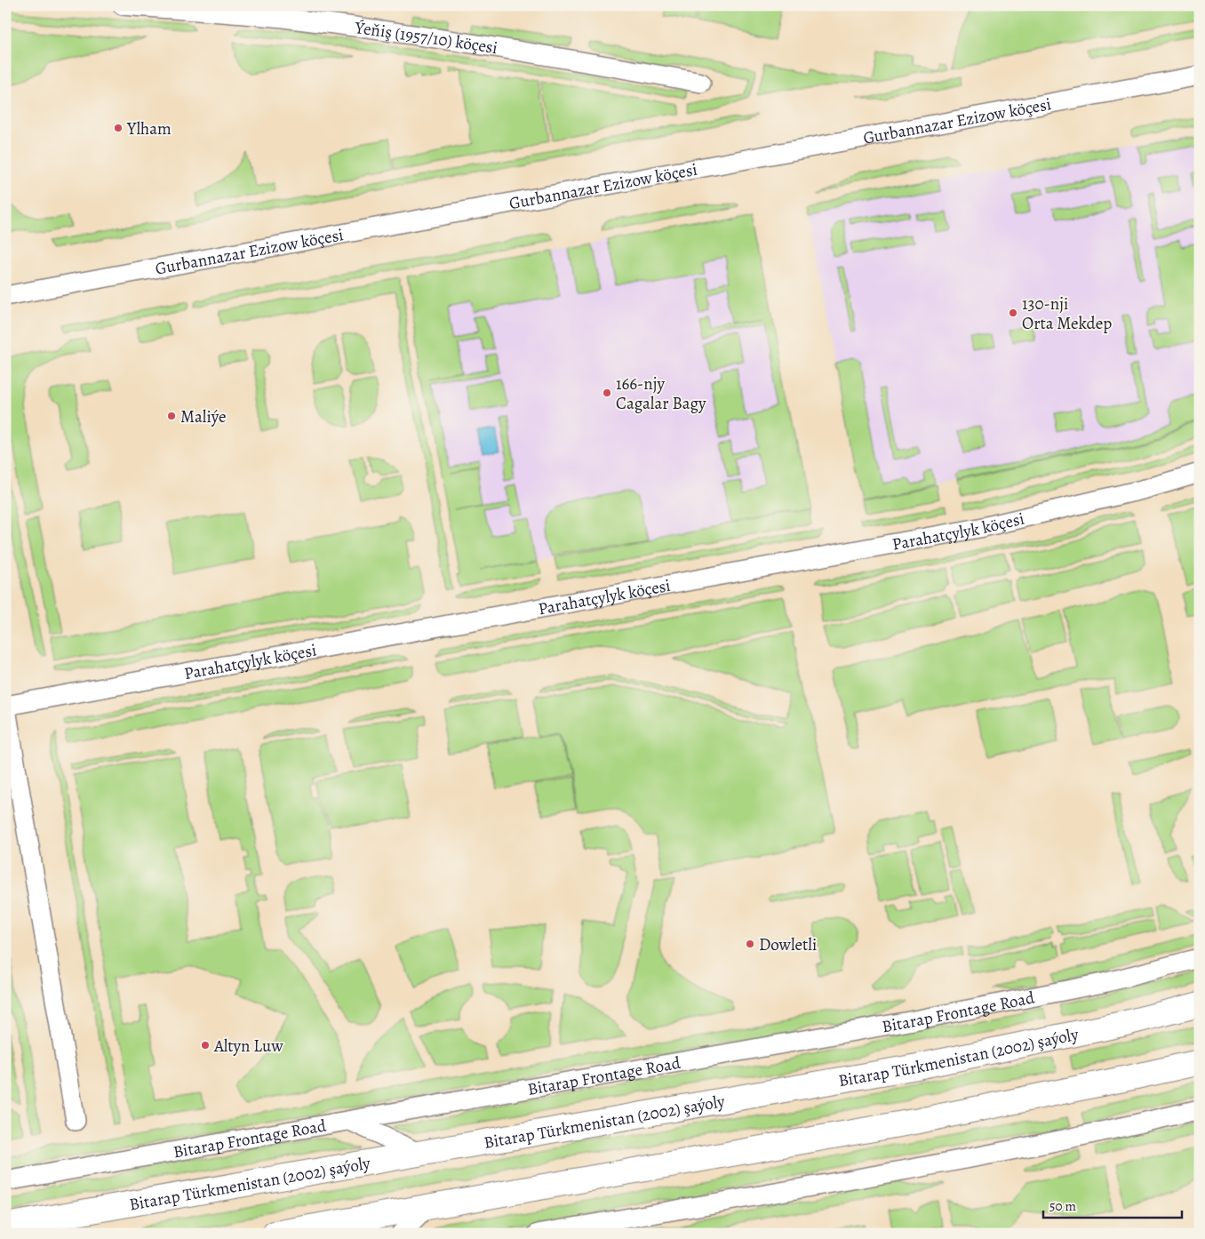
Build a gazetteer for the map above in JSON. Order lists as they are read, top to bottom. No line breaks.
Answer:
{"streets":{"main road":["Bitarap Türkmenistan (2002) şaýoly"],"street":["Ýeňiş (1957/10) köçesi","Gurbannazar Ezizow köçesi","Parahatçylyk köçesi","Bitarap Frontage Road"]},"places":["Ylham","130-nji Orta Mekdep","166-njy Cagalar Bagy","Maliýe","Dowletli","Altyn Luw"],"scale_bar":"50 m"}
